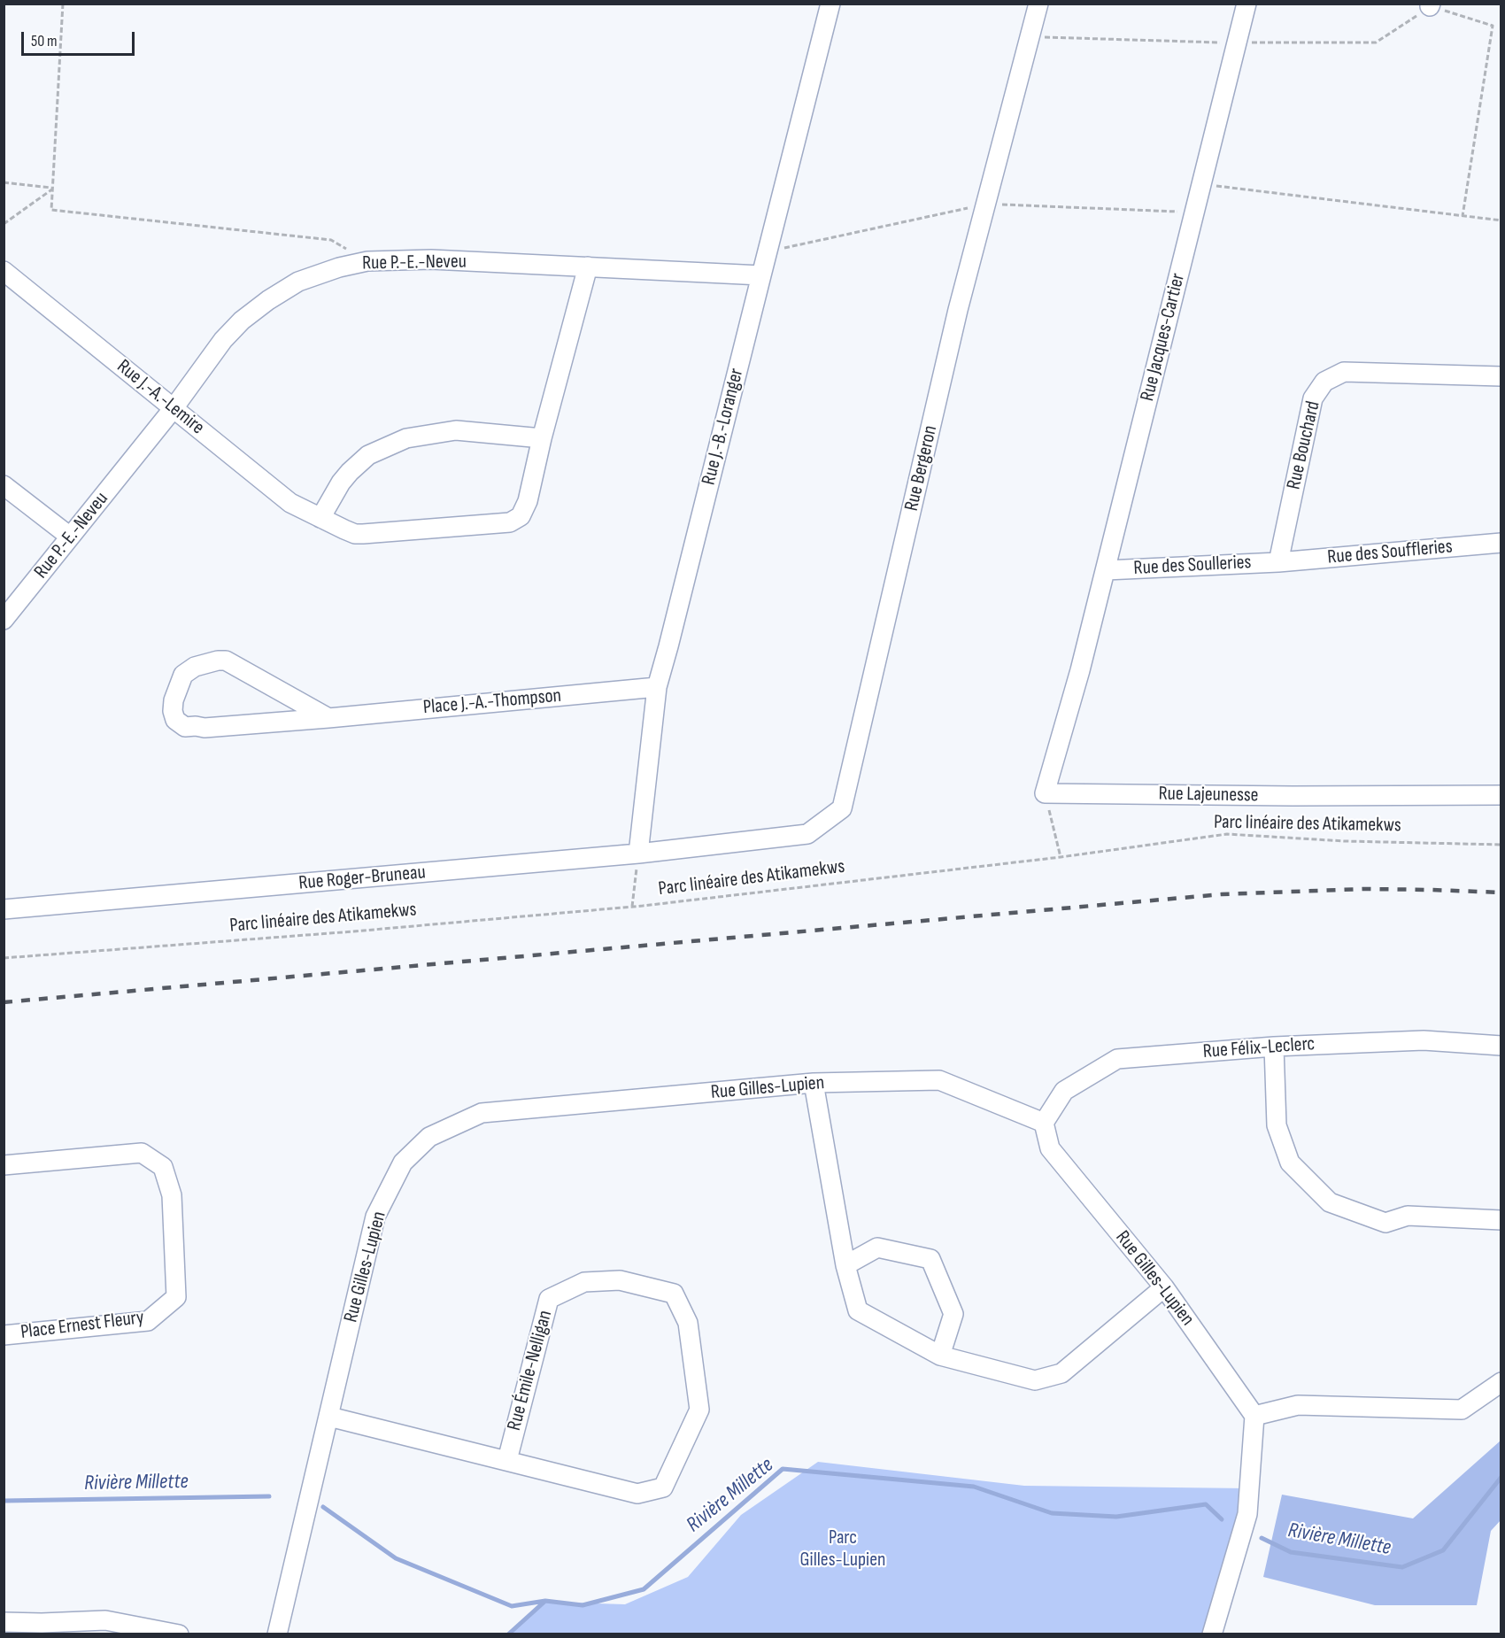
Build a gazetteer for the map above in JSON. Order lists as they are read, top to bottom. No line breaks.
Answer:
{"streets":{"street":["Rue P.-E.-Neveu","Rue Jacques-Cartier","Rue J.-A.-Lemire","Rue J.-B.-Loranger","Rue Bouchard","Rue Bergeron","Rue des Souffleries","Rue des Soulleries","Place J.-A.-Thompson","Rue Lajeunesse","Rue Roger-Bruneau","Rue Félix-Leclerc","Rue Gilles-Lupien","Place Ernest Fleury","Rue Émile-Nelligan"],"path":["Parc linéaire des Atikamekws"]},"crossings":[["Rue P.-E.-Neveu","Rue J.-A.-Lemire"],["Rue P.-E.-Neveu","Rue J.-B.-Loranger"],["Rue Jacques-Cartier","Rue des Soulleries"],["Rue Jacques-Cartier","Rue Lajeunesse"],["Rue J.-B.-Loranger","Place J.-A.-Thompson"],["Rue J.-B.-Loranger","Rue Roger-Bruneau"],["Rue Bouchard","Rue des Souffleries"],["Rue Bouchard","Rue des Soulleries"],["Rue Bergeron","Rue Roger-Bruneau"],["Rue des Souffleries","Rue des Soulleries"],["Rue Félix-Leclerc","Rue Gilles-Lupien"],["Rue Gilles-Lupien","Rue Émile-Nelligan"]],"water":["Rivière Millette"],"parks":["Parc Gilles-Lupien"],"scale_bar":"50 m"}
